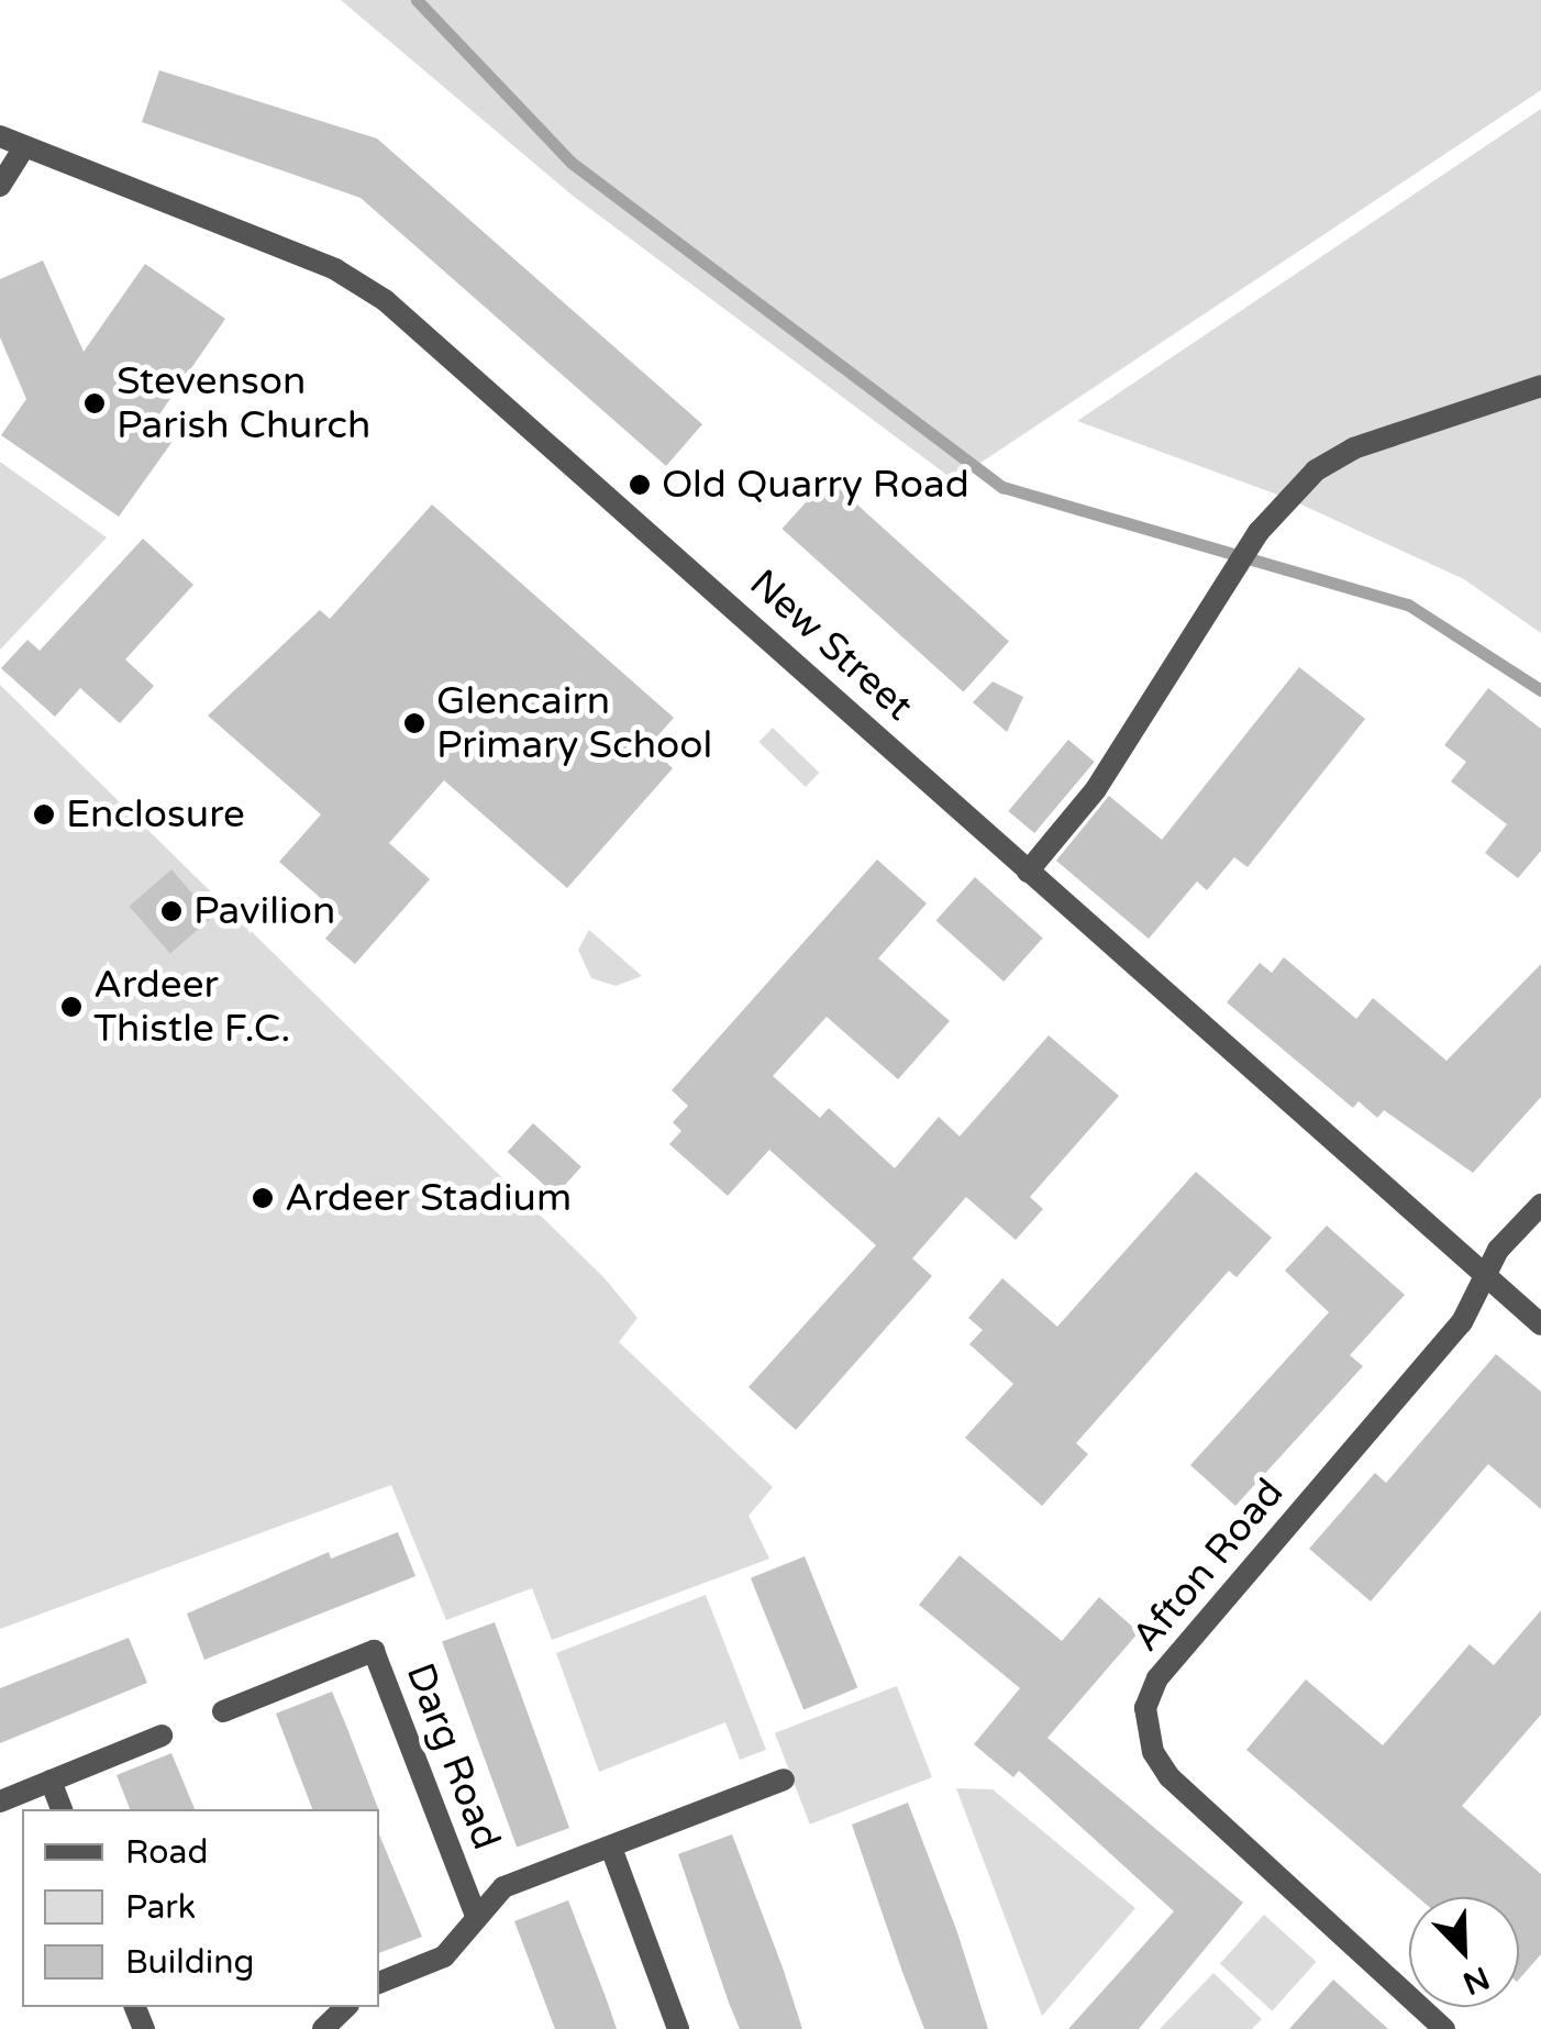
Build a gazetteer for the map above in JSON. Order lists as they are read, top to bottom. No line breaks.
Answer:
{"streets":{"street":["New Street","Afton Road","Darg Road"]},"crossings":[["New Street","Afton Road"]],"places":["Stevenson Parish Church","Old Quarry Road","Glencairn Primary School","Enclosure","Pavilion","Ardeer Thistle F.C.","Ardeer Stadium"],"legend":["Road","Park","Building"],"north":"bottom right"}
